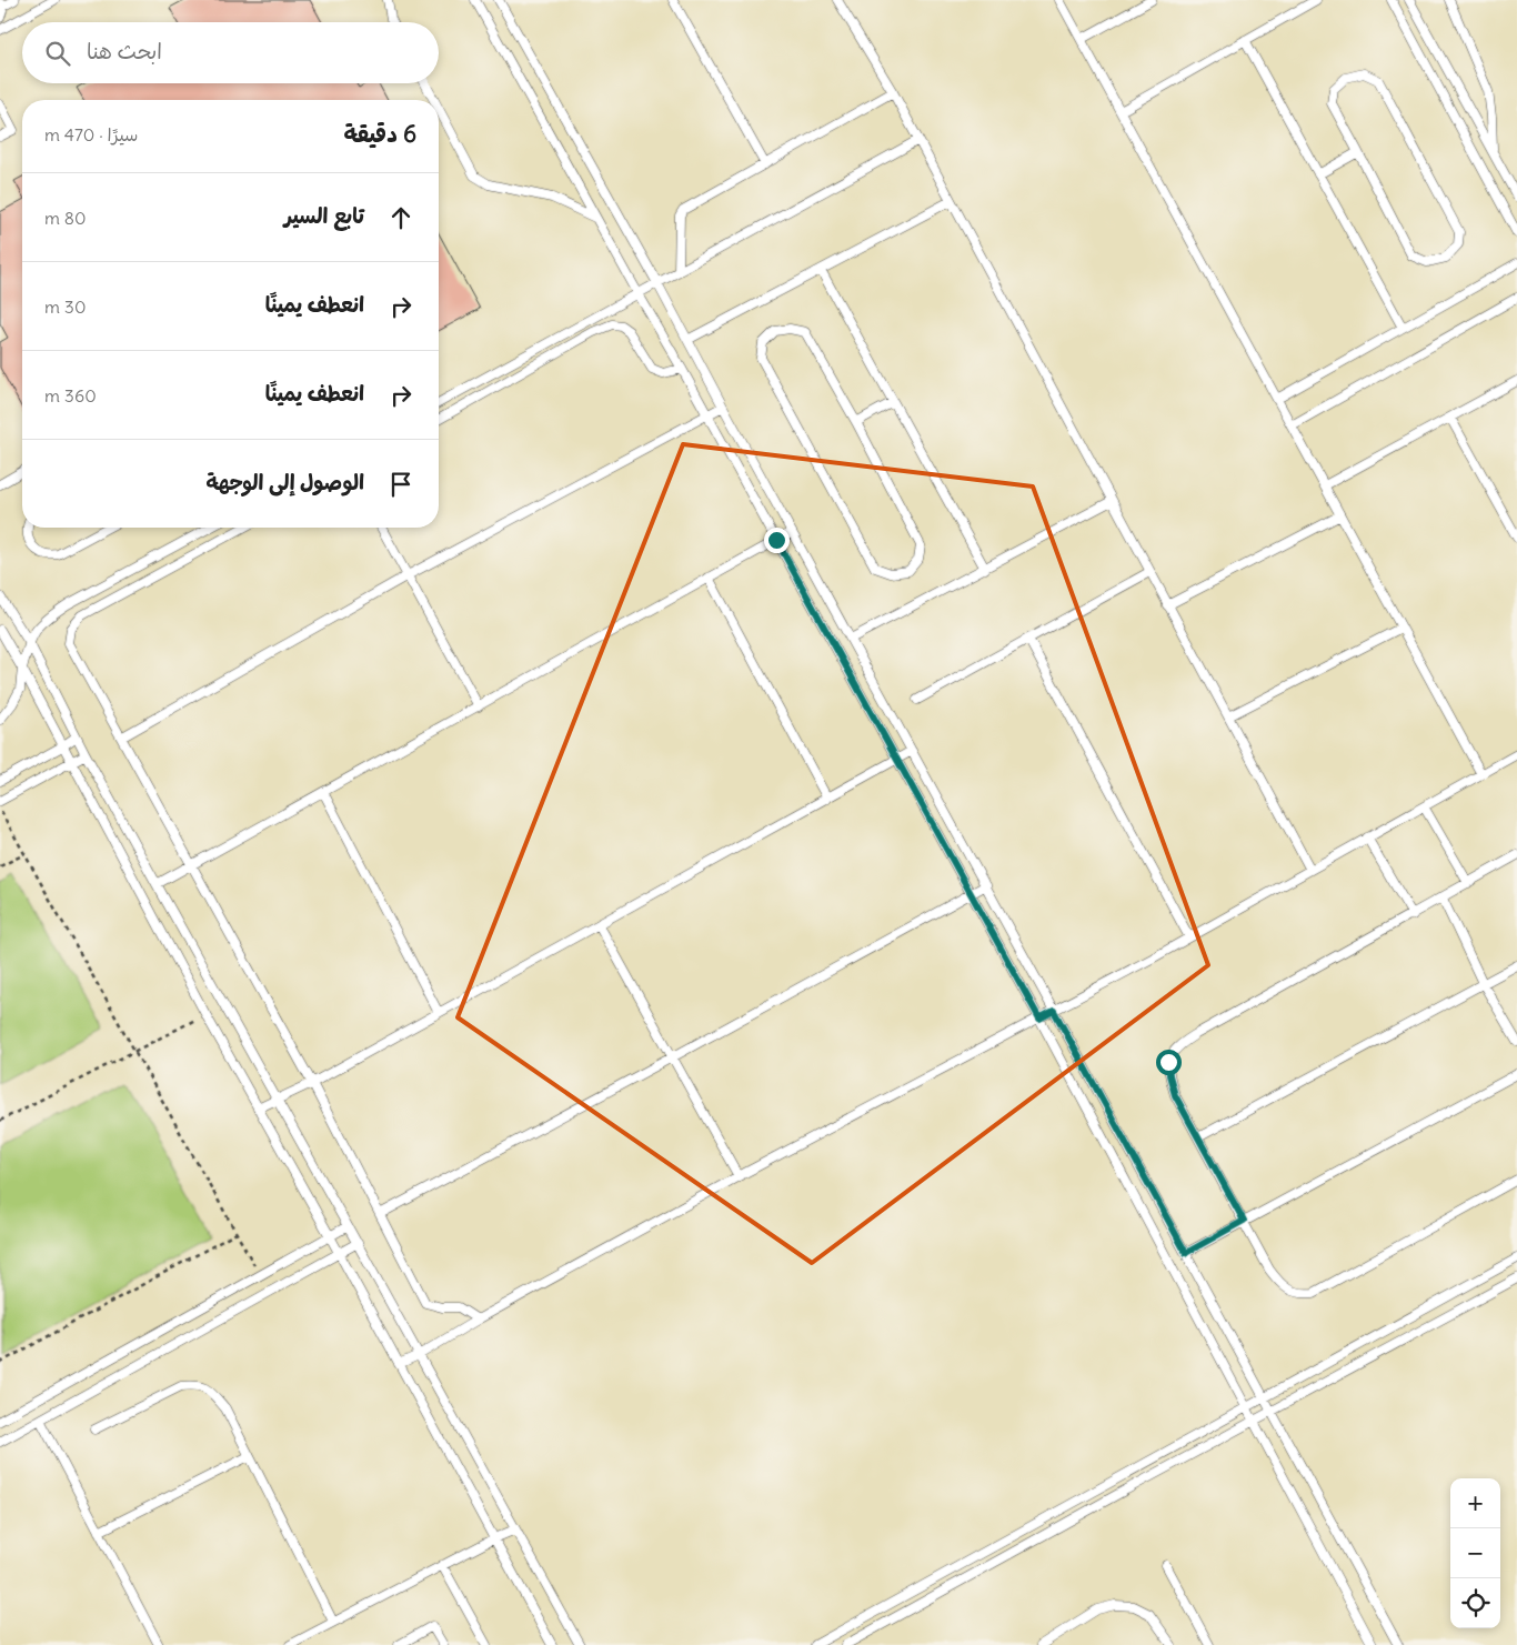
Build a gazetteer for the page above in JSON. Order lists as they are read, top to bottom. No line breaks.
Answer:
{"page":{"search":"ابحث هنا","heading":["6 دقيقة","سيرًا · 470 m"],"list":[["تابع السير","80 m"],["انعطف يمينًا","30 m"],["انعطف يمينًا","360 m"],"الوصول إلى الوجهة"],"map_buttons":["+","−"]}}
